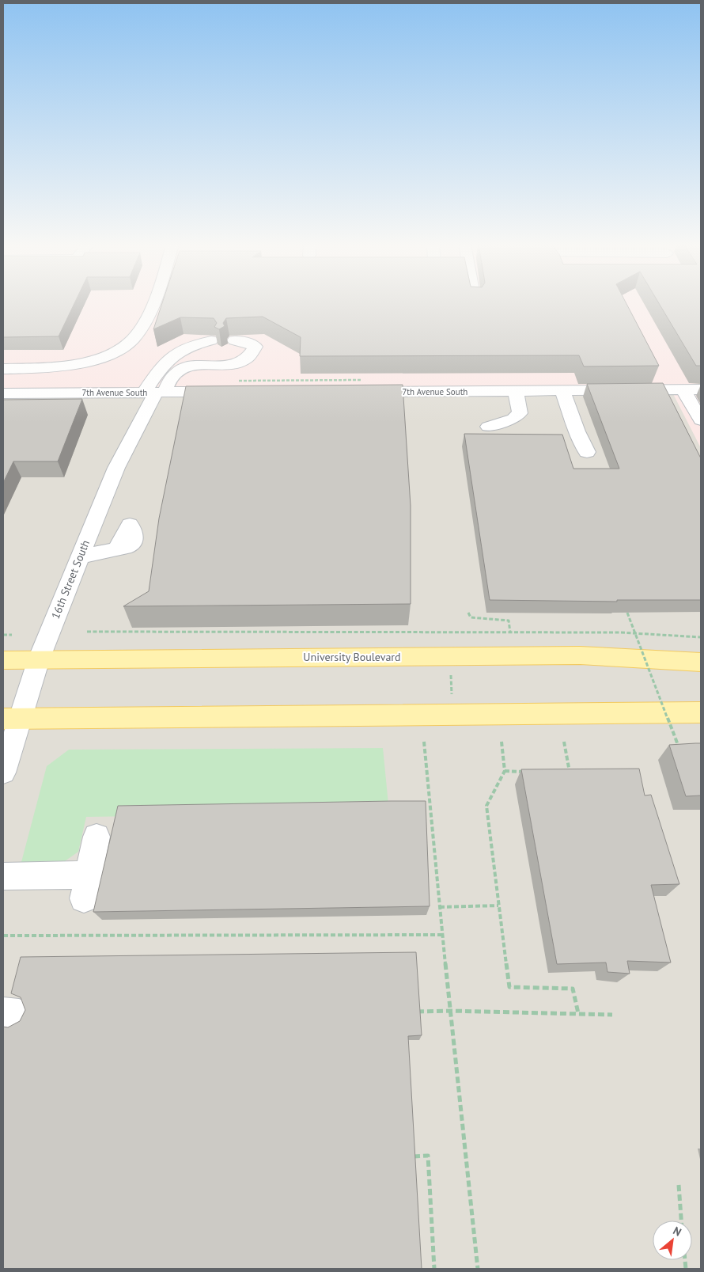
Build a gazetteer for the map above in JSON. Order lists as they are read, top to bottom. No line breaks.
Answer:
{"streets":{"main road":["University Boulevard"],"street":["7th Avenue South","16th Street South"]},"crossings":[["7th Avenue South","16th Street South"],["16th Street South","University Boulevard"]],"north":"top right"}
